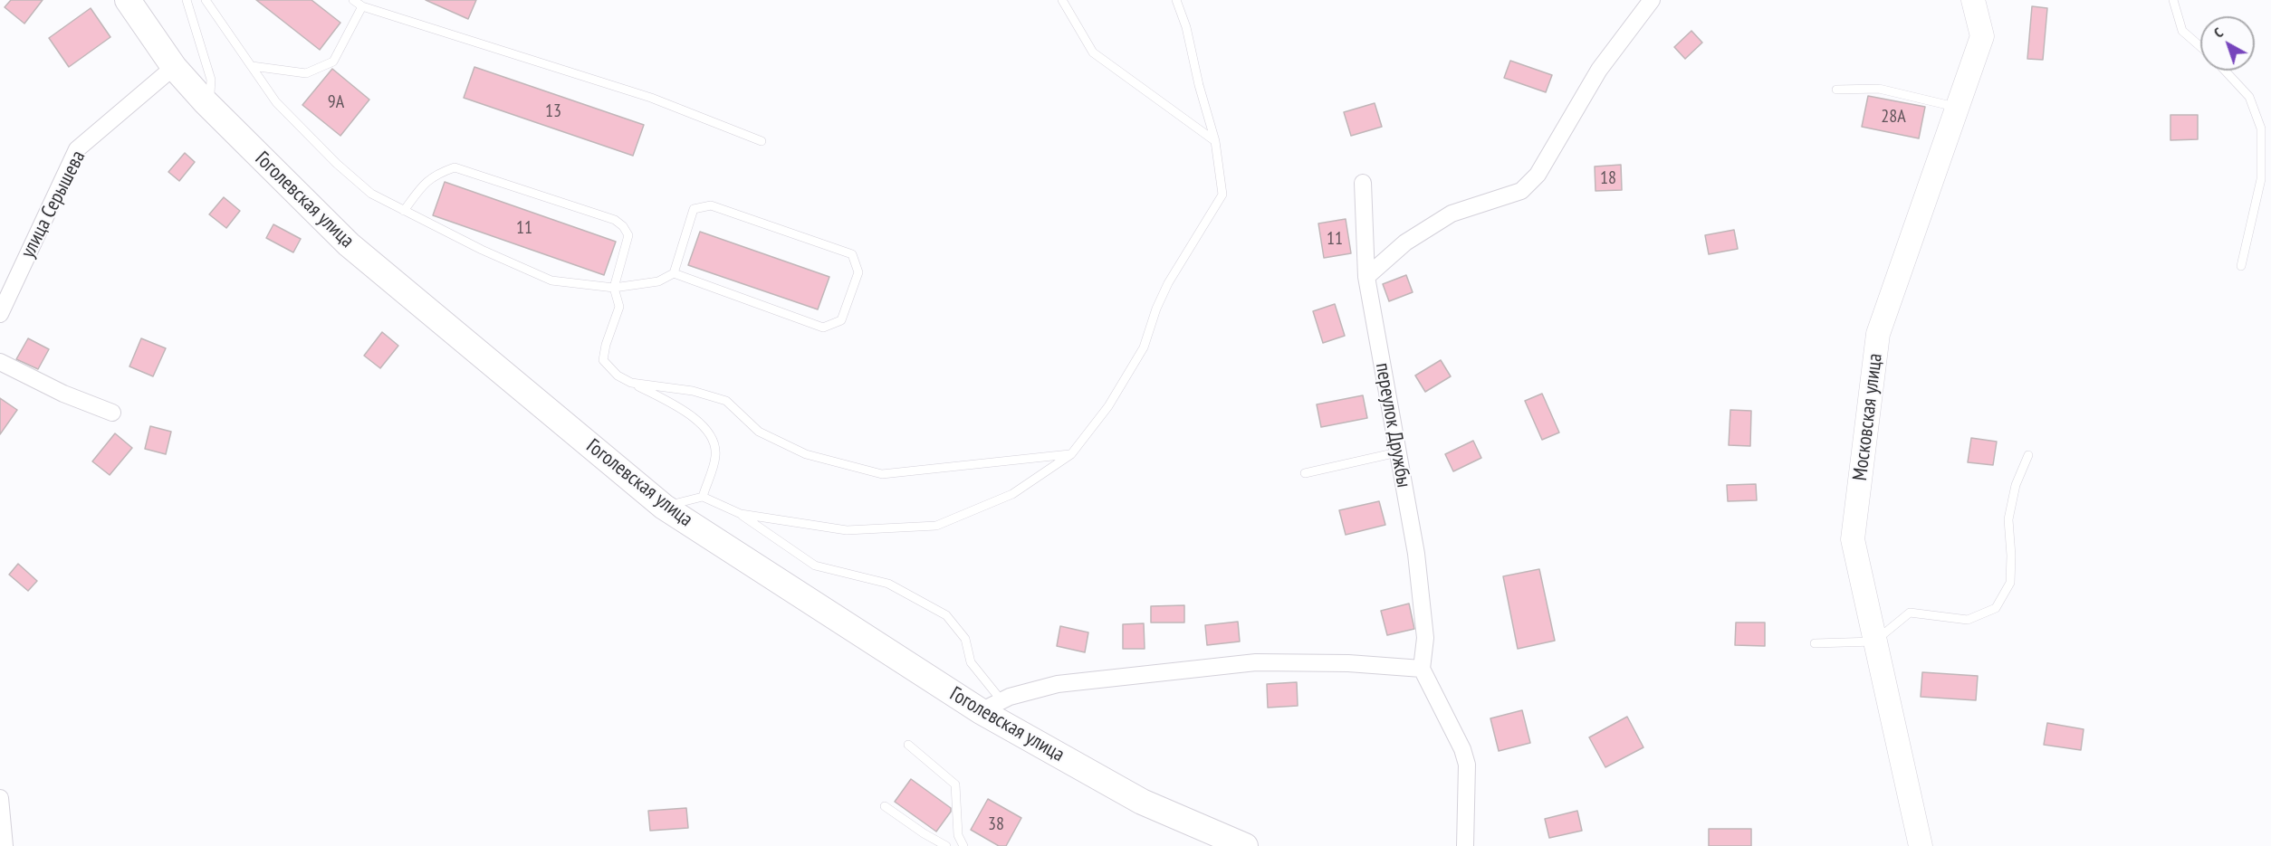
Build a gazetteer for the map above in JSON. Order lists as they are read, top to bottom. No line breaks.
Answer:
{"streets":{"main road":["Гоголевская улица"],"street":["улица Серышева","Московская улица","переулок Дружбы"]},"crossings":[["Гоголевская улица","улица Серышева"]],"house_numbers":["9А","13","28А","18","11","11","38"],"north":"top left"}
